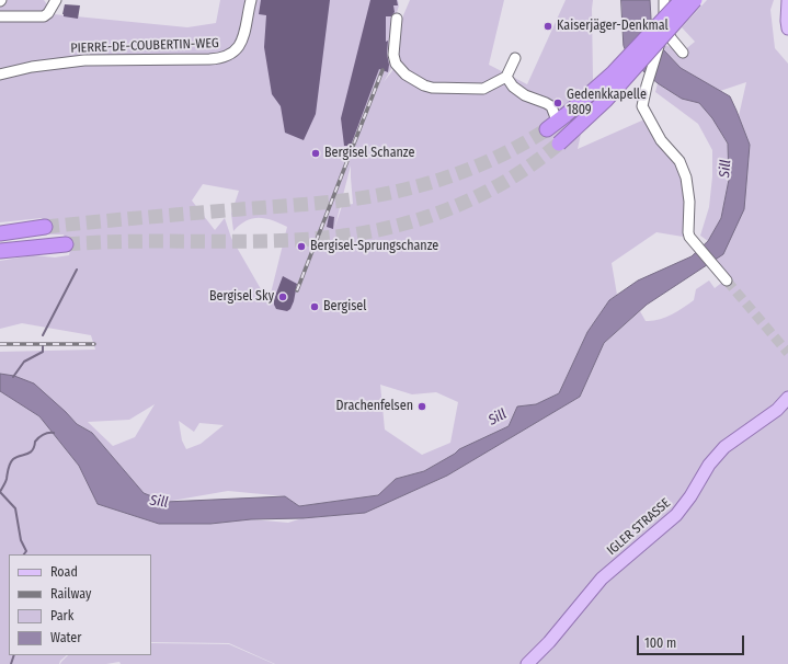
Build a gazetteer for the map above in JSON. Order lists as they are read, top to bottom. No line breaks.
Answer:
{"streets":{"main road":["IGLER STRASSE"],"street":["PIERRE-DE-COUBERTIN-WEG"]},"water":["Sill"],"places":["Kaiserjäger-Denkmal","Gedenkkapelle 1809","Bergisel Schanze","Bergisel-Sprungschanze","Bergisel Sky","Bergisel","Drachenfelsen"],"legend":["Road","Railway","Park","Water"],"scale_bar":"100 m"}
